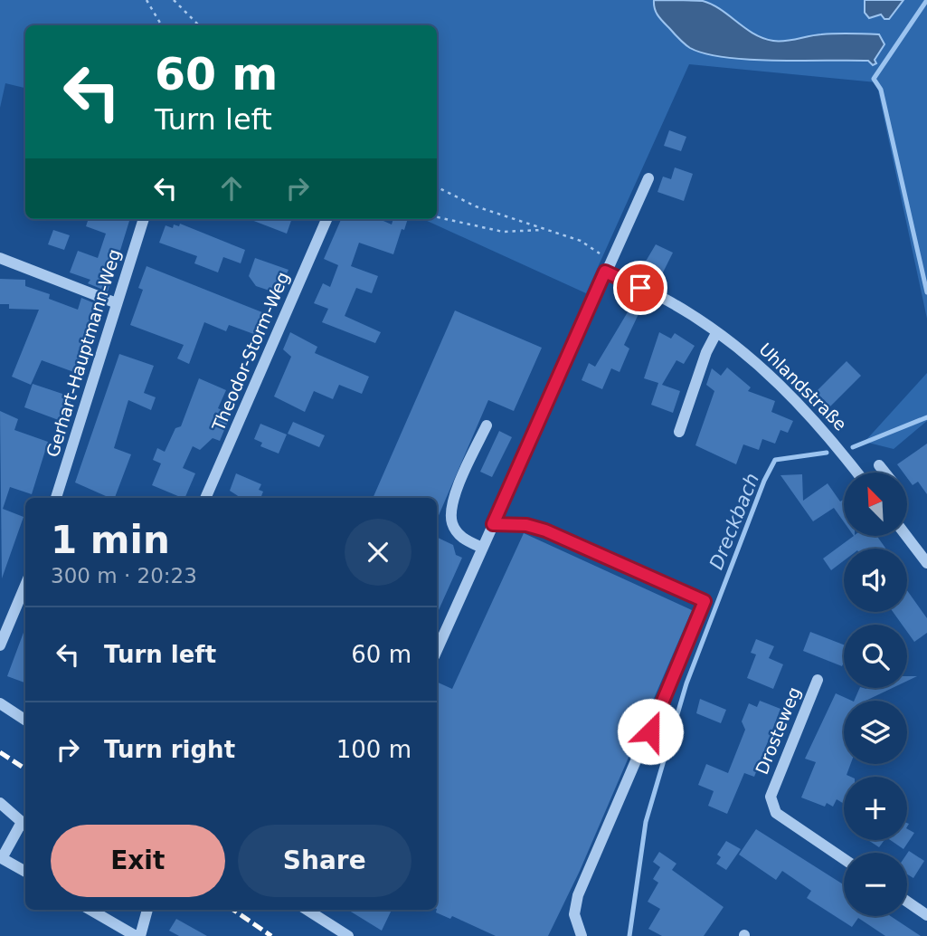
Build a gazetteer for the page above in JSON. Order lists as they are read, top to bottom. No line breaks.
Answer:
{"streets":{"street":["Theodor-Storm-Weg","Gerhart-Hauptmann-Weg","Uhlandstraße","Drosteweg"]},"water":["Dreckbach"],"north":"top left","page":{"turn":["60 m","Turn left"],"map_buttons":["+","−"],"heading":["1 min","300 m · 20:23"],"list":[{"name":"Turn left","value":"60 m"},{"name":"Turn right","value":"100 m"}],"buttons":["Exit","Share"]}}
